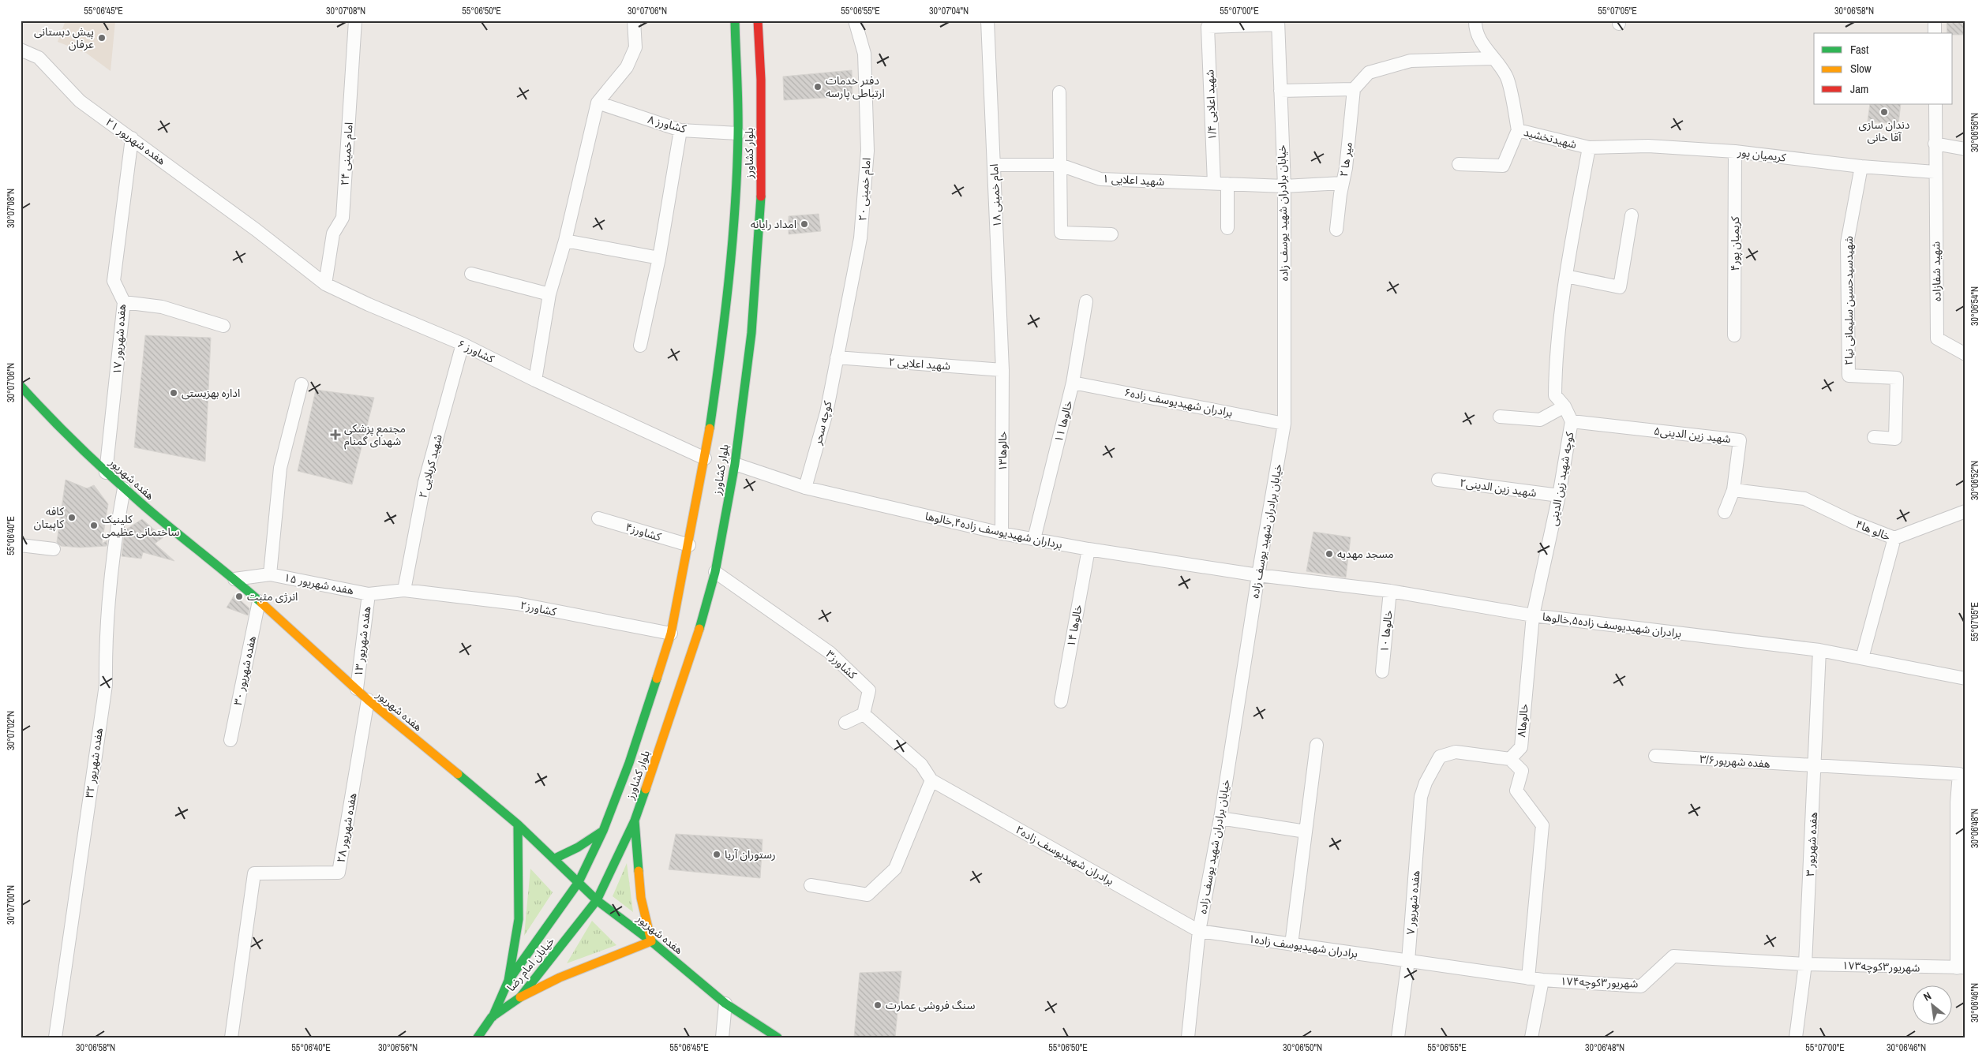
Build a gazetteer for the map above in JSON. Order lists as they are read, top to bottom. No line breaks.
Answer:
{"streets":{"main road":["بلوار کشاورز","هفده شهریور","خیابان امام رضا"],"street":["شهید اعلایی ۱/۴","کشاورز ۸","شهیدتخشید","هفده شهریور ۲۱","امام خمینی ۲۴","کریمیان پور","میر ها ۲","شهید اعلایی ۱","امام خمینی ۲۰","امام خمینی ۱۸","خیابان برادران شهید یوسف زاده","کریمیان پور۴","شهید شفازاده","شهیدسیدحسین سلیمانی نیا۲","هفده شهریور ۱۷","کشاورز ۶","شهید اعلایی ۲","برادران شهیدیوسف زاده۶","خالوها ۱۱","کوچه سحر","شهید زین الدینی۵","خالوها۱۳","شهید کربلایی ۲","کوچه شهید زین الدینی","شهید زین الدینی۲","برداران شهیدیوسف زاده۴,خالوها","خالو ها۴","کشاورز۴","هفده شهریور ۱۵","کشاورز۲","برادران شهیدیوسف زاده۵,خالوها","خالوها ۱۴","خالوها ۱۰","هفده شهریور ۱۳","کشاورز۳","هفده شهریور ۳۰","خالوها۸","هفده شهریور۳/۶","هفده شهریور ۳۲","هفده شهریور ۲۸","هفده شهریور ۳","برادران شهیدیوسف زاده۲","هفده شهریور ۷","برادران شهیدیوسف زاده۱","۱۷شهریور۳کوچه۳","۱۷شهریور۳کوچه۴"]},"crossings":[["شهید اعلایی ۱/۴","شهید اعلایی ۱"],["شهید اعلایی ۱/۴","خیابان برادران شهید یوسف زاده"],["کشاورز ۸","بلوار کشاورز"],["شهیدتخشید","کریمیان پور"],["شهیدتخشید","کوچه شهید زین الدینی"],["هفده شهریور ۲۱","هفده شهریور ۱۷"],["هفده شهریور ۲۱","کشاورز ۶"],["بلوار کشاورز","کشاورز ۶"],["بلوار کشاورز","هفده شهریور"],["بلوار کشاورز","برداران شهیدیوسف زاده۴,خالوها"],["بلوار کشاورز","کشاورز۴"],["بلوار کشاورز","کشاورز۲"],["بلوار کشاورز","کشاورز۳"],["بلوار کشاورز","خیابان امام رضا"],["امام خمینی ۲۴","کشاورز ۶"],["کریمیان پور","کریمیان پور۴"],["کریمیان پور","شهید شفازاده"],["کریمیان پور","شهیدسیدحسین سلیمانی نیا۲"],["کریمیان پور","کوچه شهید زین الدینی"],["میر ها ۲","شهید اعلایی ۱"],["شهید اعلایی ۱","امام خمینی ۱۸"],["شهید اعلایی ۱","خیابان برادران شهید یوسف زاده"],["امام خمینی ۲۰","شهید اعلایی ۲"],["امام خمینی ۲۰","کوچه سحر"],["امام خمینی ۱۸","شهید اعلایی ۲"],["امام خمینی ۱۸","خالوها۱۳"],["خیابان برادران شهید یوسف زاده","برادران شهیدیوسف زاده۶"],["خیابان برادران شهید یوسف زاده","برداران شهیدیوسف زاده۴,خالوها"],["خیابان برادران شهید یوسف زاده","برادران شهیدیوسف زاده۵,خالوها"],["خیابان برادران شهید یوسف زاده","برادران شهیدیوسف زاده۲"],["خیابان برادران شهید یوسف زاده","برادران شهیدیوسف زاده۱"],["هفده شهریور ۱۷","هفده شهریور"],["کشاورز ۶","شهید کربلایی ۲"],["شهید اعلایی ۲","کوچه سحر"],["شهید اعلایی ۲","خالوها۱۳"],["برادران شهیدیوسف زاده۶","خالوها ۱۱"],["خالوها ۱۱","برداران شهیدیوسف زاده۴,خالوها"],["کوچه سحر","برداران شهیدیوسف زاده۴,خالوها"],["شهید زین الدینی۵","کوچه شهید زین الدینی"],["شهید زین الدینی۵","خالو ها۴"],["خالوها۱۳","برداران شهیدیوسف زاده۴,خالوها"],["شهید کربلایی ۲","هفده شهریور ۱۵"],["شهید کربلایی ۲","کشاورز۲"],["هفده شهریور","هفده شهریور ۱۵"],["هفده شهریور","هفده شهریور ۱۳"],["هفده شهریور","هفده شهریور ۳۰"],["هفده شهریور","هفده شهریور ۳۲"],["هفده شهریور","هفده شهریور ۲۸"],["هفده شهریور","خیابان امام رضا"],["کوچه شهید زین الدینی","شهید زین الدینی۲"],["کوچه شهید زین الدینی","برادران شهیدیوسف زاده۵,خالوها"],["کوچه شهید زین الدینی","خالوها۸"],["برداران شهیدیوسف زاده۴,خالوها","برادران شهیدیوسف زاده۵,خالوها"],["برداران شهیدیوسف زاده۴,خالوها","خالوها ۱۴"],["خالو ها۴","برادران شهیدیوسف زاده۵,خالوها"],["هفده شهریور ۱۵","کشاورز۲"],["هفده شهریور ۱۵","هفده شهریور ۱۳"],["برادران شهیدیوسف زاده۵,خالوها","خالوها ۱۰"],["برادران شهیدیوسف زاده۵,خالوها","خالوها۸"],["برادران شهیدیوسف زاده۵,خالوها","هفده شهریور ۳"],["خالوها۸","هفده شهریور ۷"],["هفده شهریور۳/۶","هفده شهریور ۳"],["هفده شهریور ۳","۱۷شهریور۳کوچه۳"],["هفده شهریور ۳","۱۷شهریور۳کوچه۴"],["برادران شهیدیوسف زاده۲","برادران شهیدیوسف زاده۱"],["هفده شهریور ۷","برادران شهیدیوسف زاده۱"],["هفده شهریور ۷","۱۷شهریور۳کوچه۴"],["برادران شهیدیوسف زاده۱","۱۷شهریور۳کوچه۴"],["۱۷شهریور۳کوچه۳","۱۷شهریور۳کوچه۴"]],"places":{"other":["پیش دبستانی عرفان","دفتر خدمات ارتباطی پارسه","دندان سازی آقا خانی","امداد رایانه","اداره بهزیستی","کافه کاپیتان","کلینیک ساختمانی عظیمی","مسجد مهدیه","انرژی مثبت","رستوران آریا","سنگ فروشی عمارت"],"health":["مجتمع پزشکی شهدای گمنام"]},"legend":["Fast","Slow","Jam"],"north":"top left","coordinates":["55°06'45\"E","30°07'08\"N","55°06'50\"E","30°07'06\"N","55°06'55\"E","30°07'04\"N","55°07'00\"E","55°07'05\"E","30°06'58\"N","30°06'56\"N","30°06'54\"N","30°06'52\"N","55°06'40\"E","30°07'02\"N","30°06'48\"N","30°07'00\"N","30°06'46\"N","30°06'50\"N"]}
